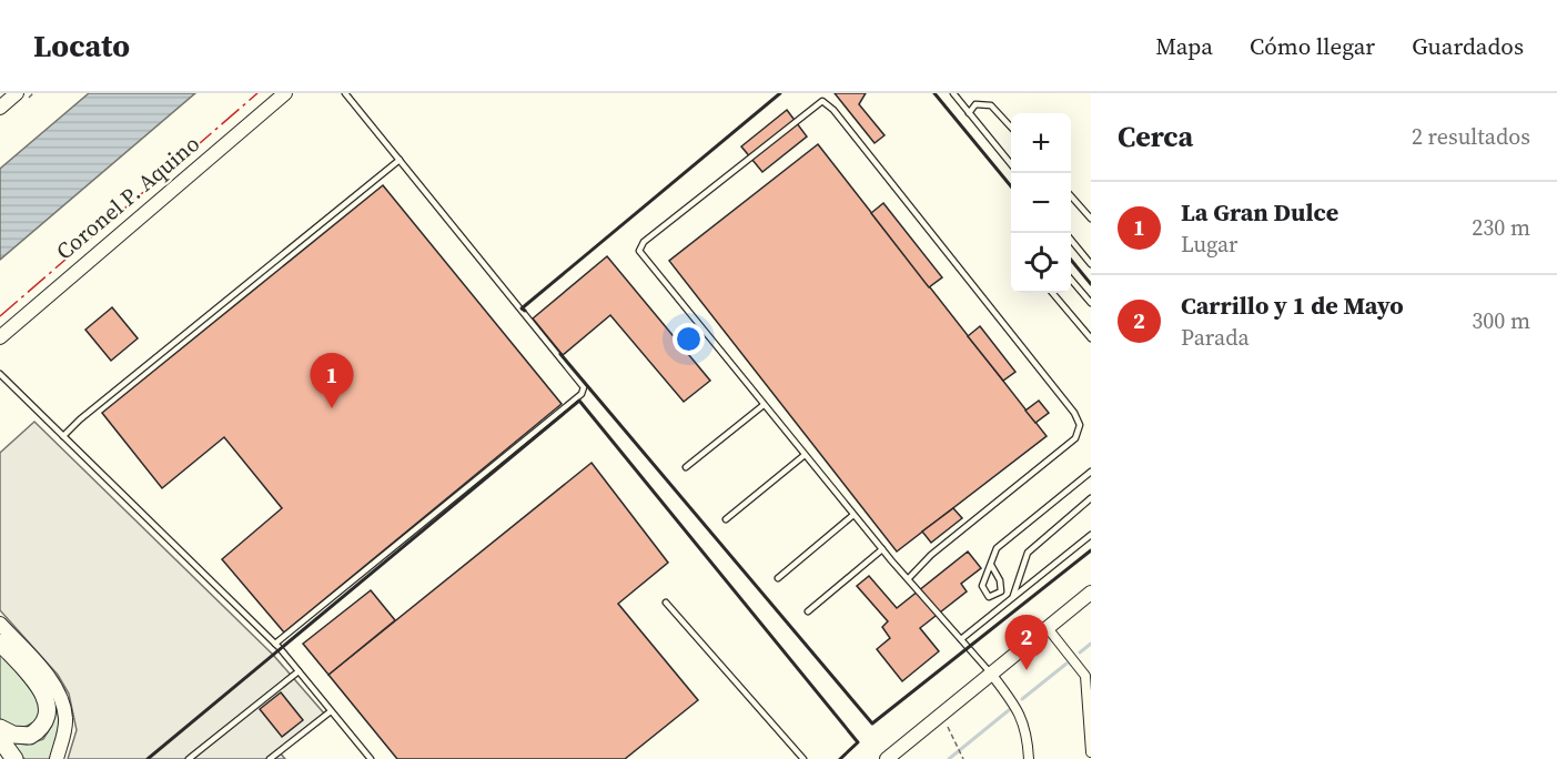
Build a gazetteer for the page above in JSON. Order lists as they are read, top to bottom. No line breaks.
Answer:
{"streets":{"street":["Coronel P. Aquino"]},"page":{"header":"Locato","nav":["Mapa","Cómo llegar","Guardados"],"heading":["Cerca","2 resultados"],"map_buttons":["+","−"],"list":[{"mark":"1","name":"La Gran Dulce","note":"Lugar","value":"230 m"},{"mark":"2","name":"Carrillo y 1 de Mayo","note":"Parada","value":"300 m"}],"pins":["1","2"]}}
